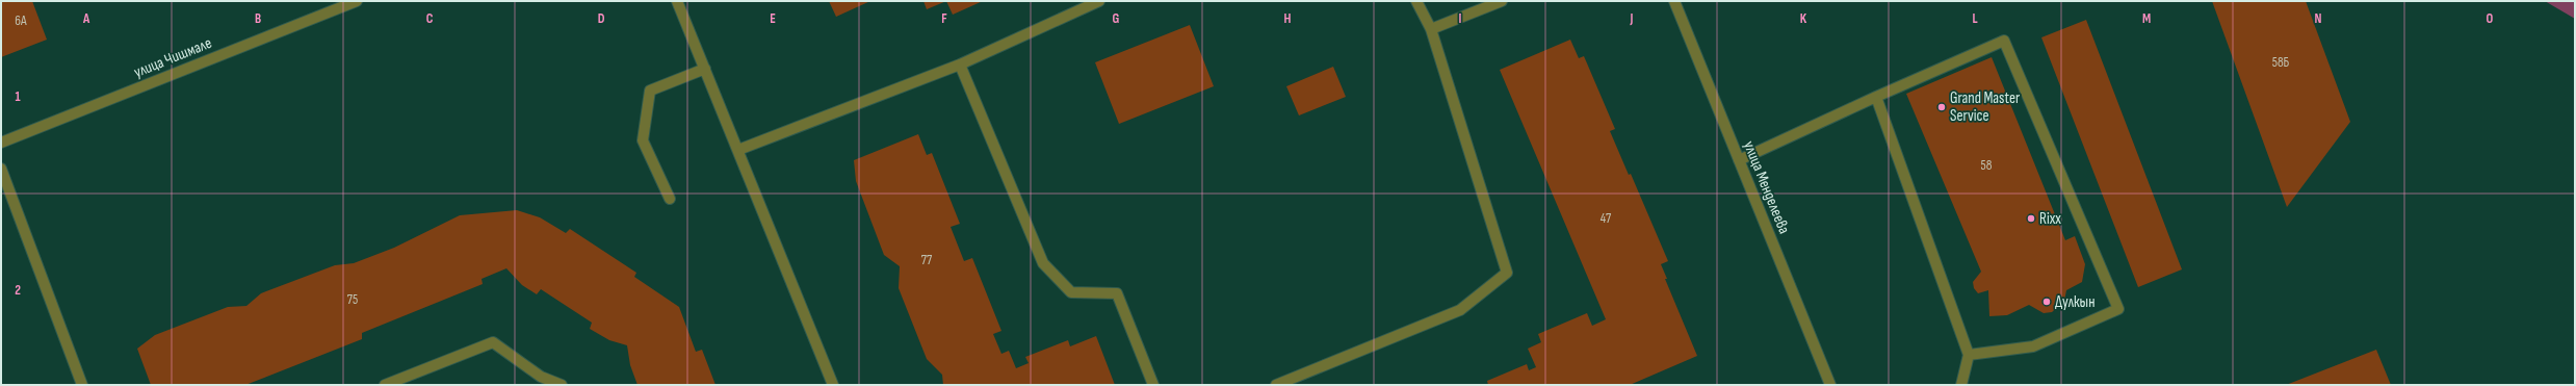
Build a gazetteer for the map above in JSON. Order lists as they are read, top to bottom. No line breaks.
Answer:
{"streets":{"street":["улица Чишмале","улица Менделеева"]},"places":["Grand Master Service","Rixx","Дулкын"],"house_numbers":["6А","58Б","58","47","77","75"],"grid":{"columns":["A","B","C","D","E","F","G","H","I","J","K","L","M","N","O"],"rows":["1","2"]}}
